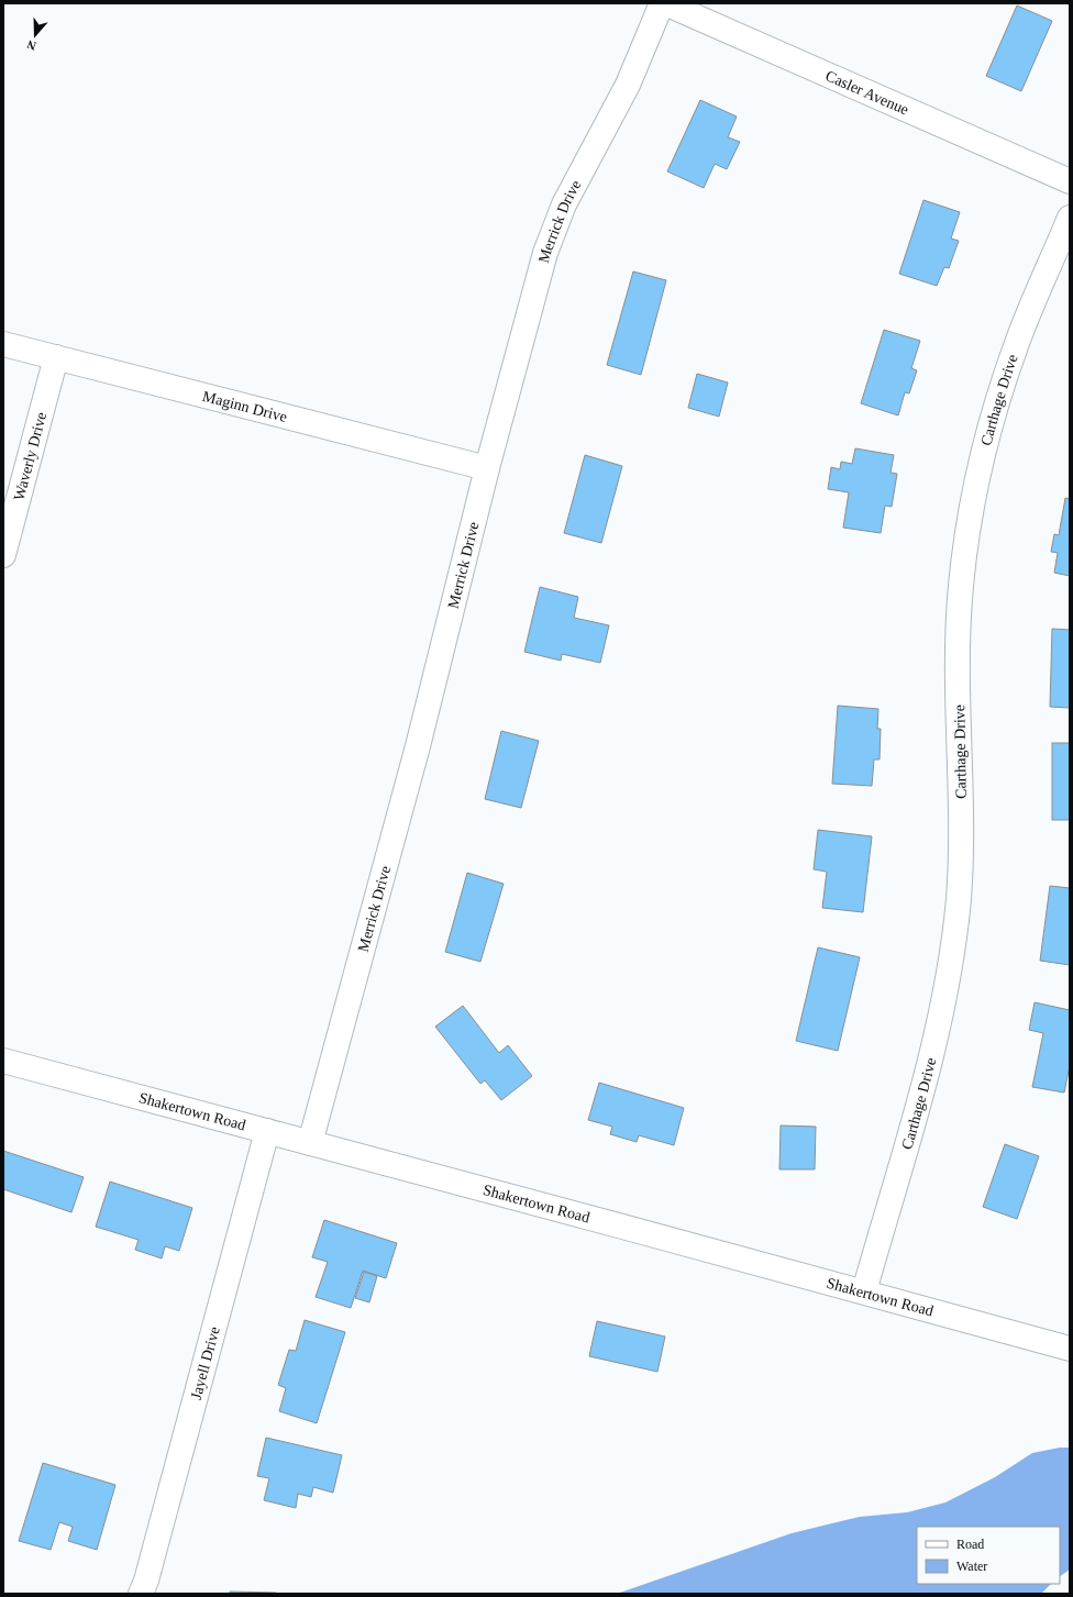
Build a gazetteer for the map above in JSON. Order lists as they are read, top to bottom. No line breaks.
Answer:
{"streets":{"street":["Casler Avenue","Merrick Drive","Carthage Drive","Maginn Drive","Waverly Drive","Shakertown Road","Jayell Drive"]},"crossings":[["Casler Avenue","Merrick Drive"],["Merrick Drive","Maginn Drive"],["Merrick Drive","Shakertown Road"],["Carthage Drive","Shakertown Road"],["Maginn Drive","Waverly Drive"],["Shakertown Road","Jayell Drive"]],"legend":["Road","Water"],"north":"bottom"}
